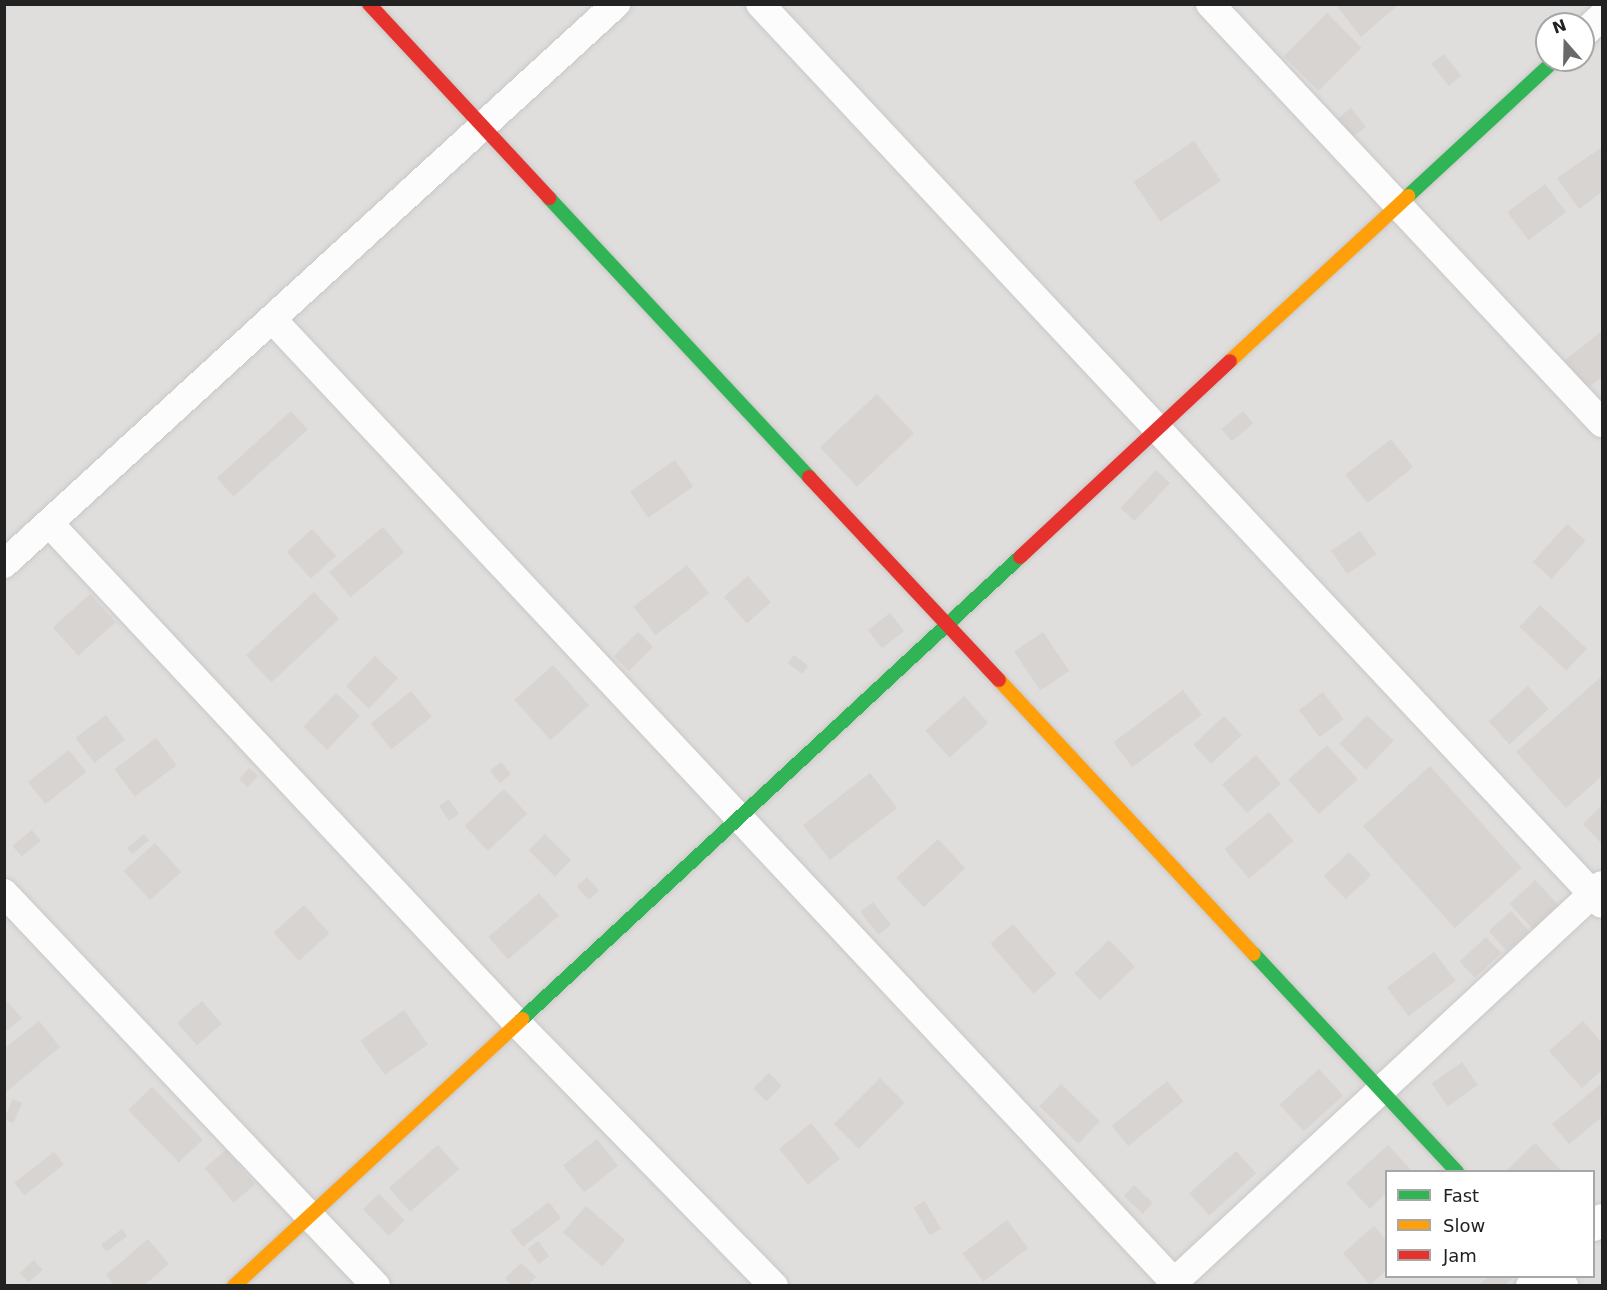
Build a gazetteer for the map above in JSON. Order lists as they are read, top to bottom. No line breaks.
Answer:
{"legend":["Fast","Slow","Jam"],"north":"top"}
